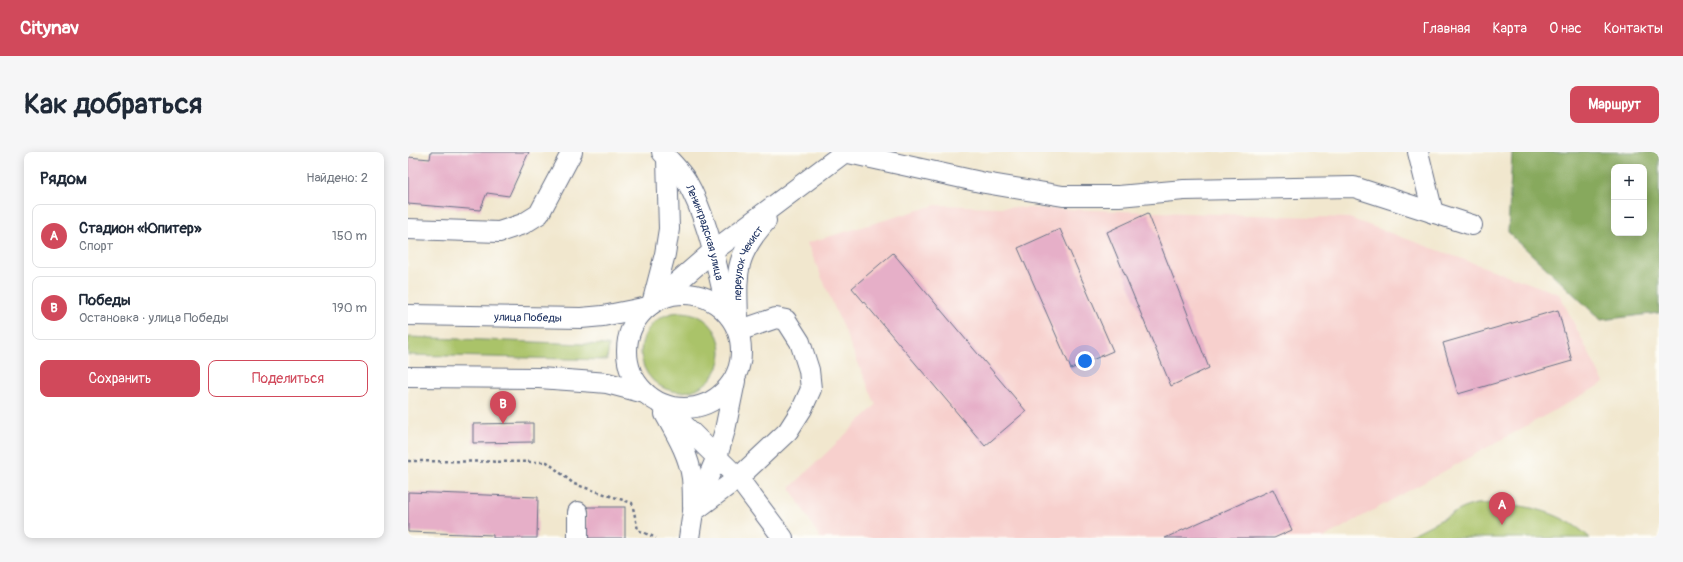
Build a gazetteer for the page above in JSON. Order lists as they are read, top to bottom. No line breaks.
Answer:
{"streets":{"street":["Ленинградская улица","переулок Чекист","улица Победы"]},"crossings":[["Ленинградская улица","переулок Чекист"],["Ленинградская улица","улица Победы"],["переулок Чекист","улица Победы"]],"page":{"header":"Citynav","nav":["Главная","Карта","О нас","Контакты"],"buttons":["Маршрут",["Сохранить","Поделиться"]],"title":"Как добраться","heading":["Рядом","Найдено: 2"],"map_buttons":["+","−"],"list":[{"mark":"A","name":"Стадион «Юпитер»","note":"Спорт","value":"150 m"},{"mark":"B","name":"Победы","note":"Остановка · улица Победы","value":"190 m"}],"pins":["B","A"]}}
